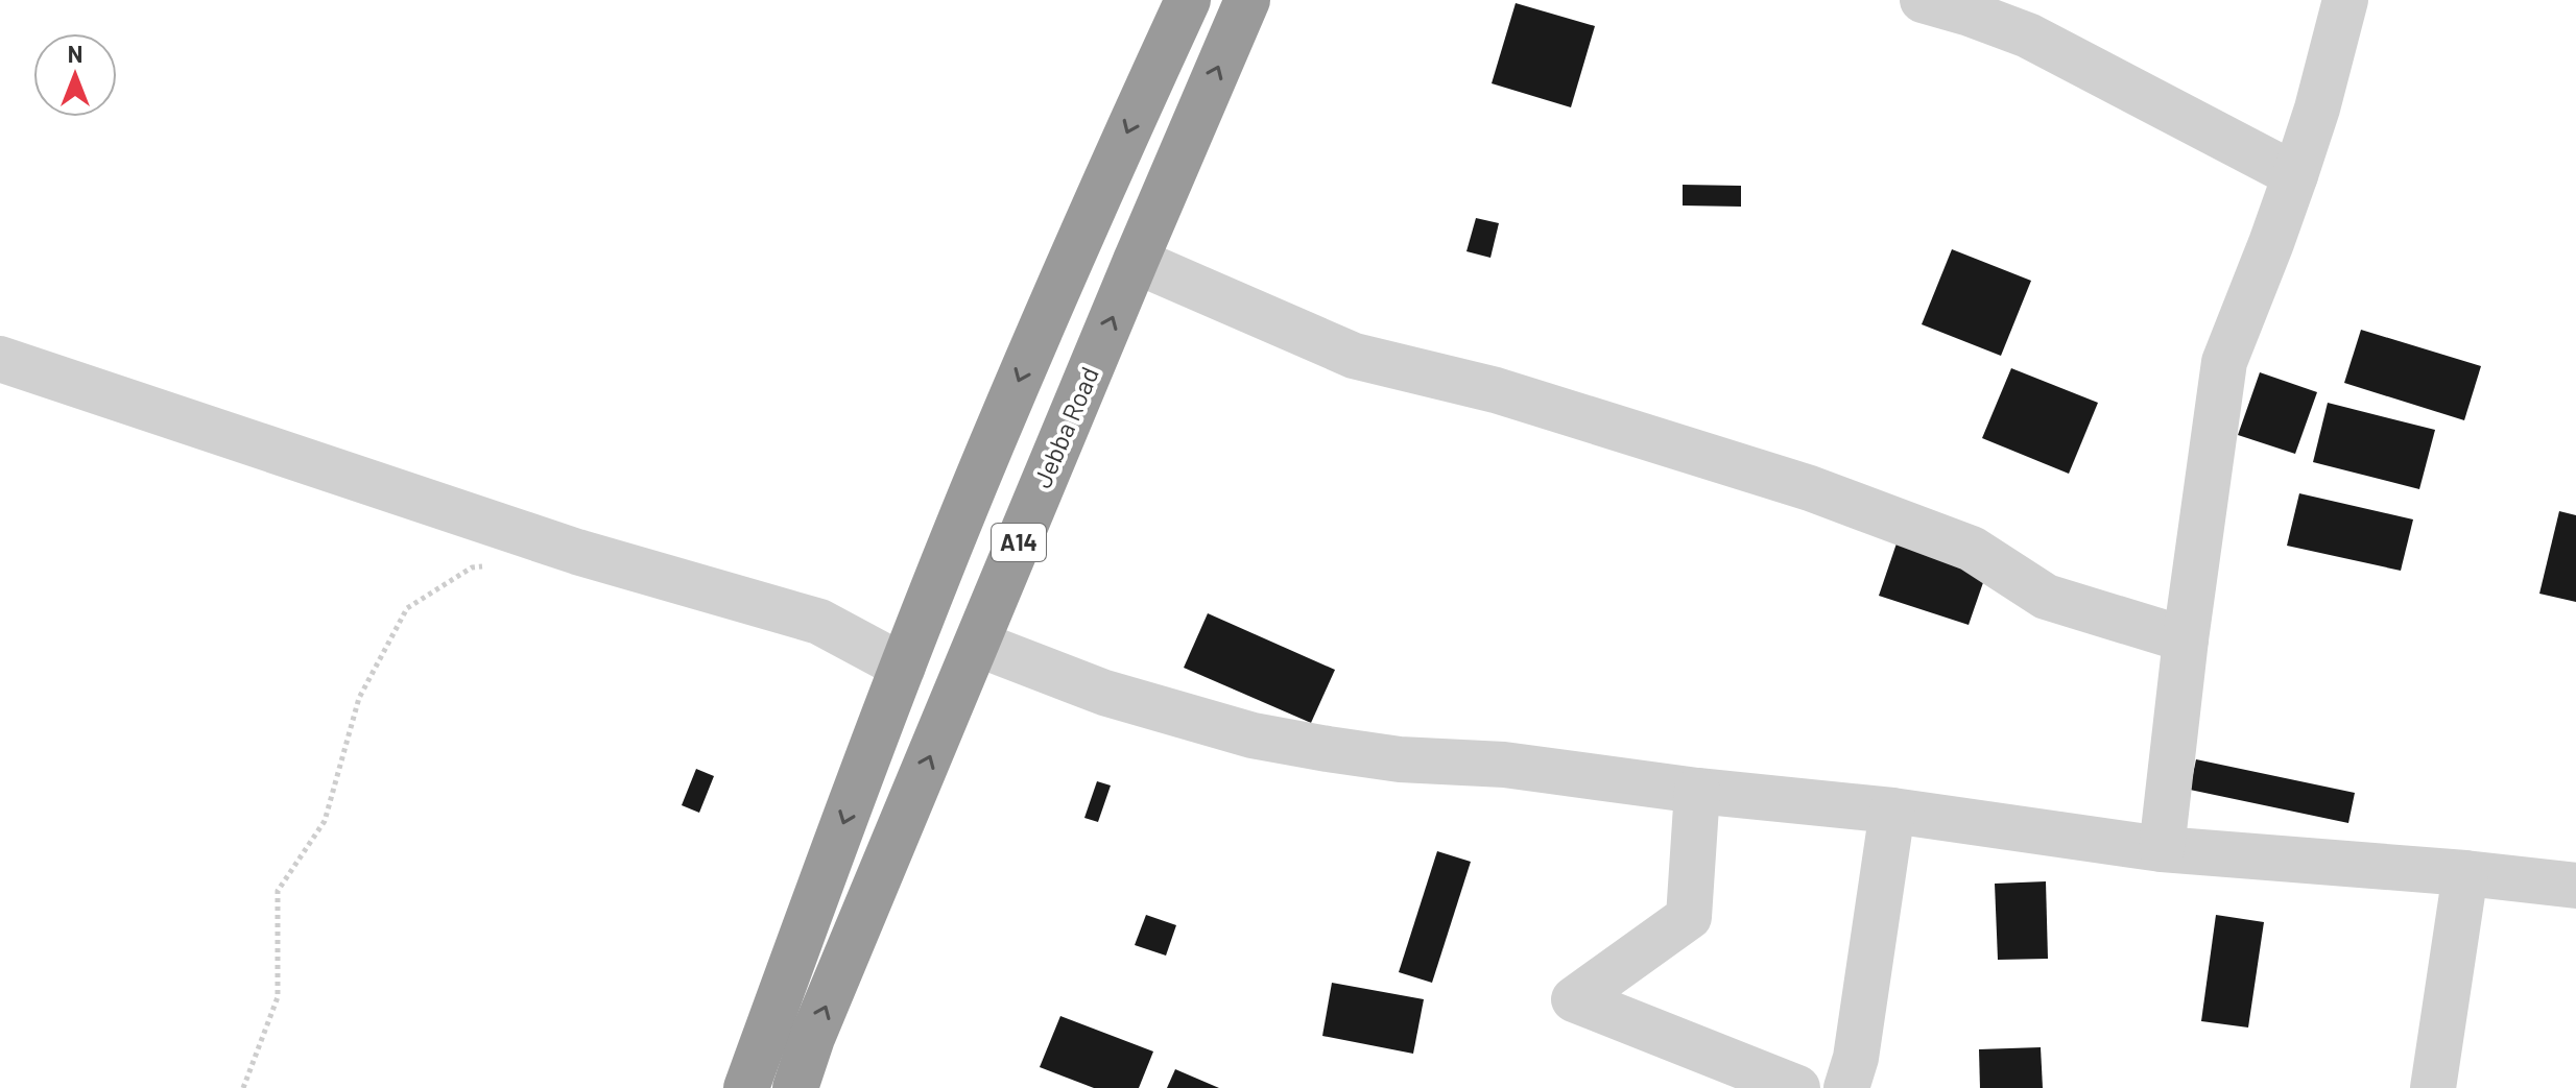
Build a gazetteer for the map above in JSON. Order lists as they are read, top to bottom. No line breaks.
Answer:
{"streets":{"highway":["Jebba Road","A14"]},"north":"top"}
